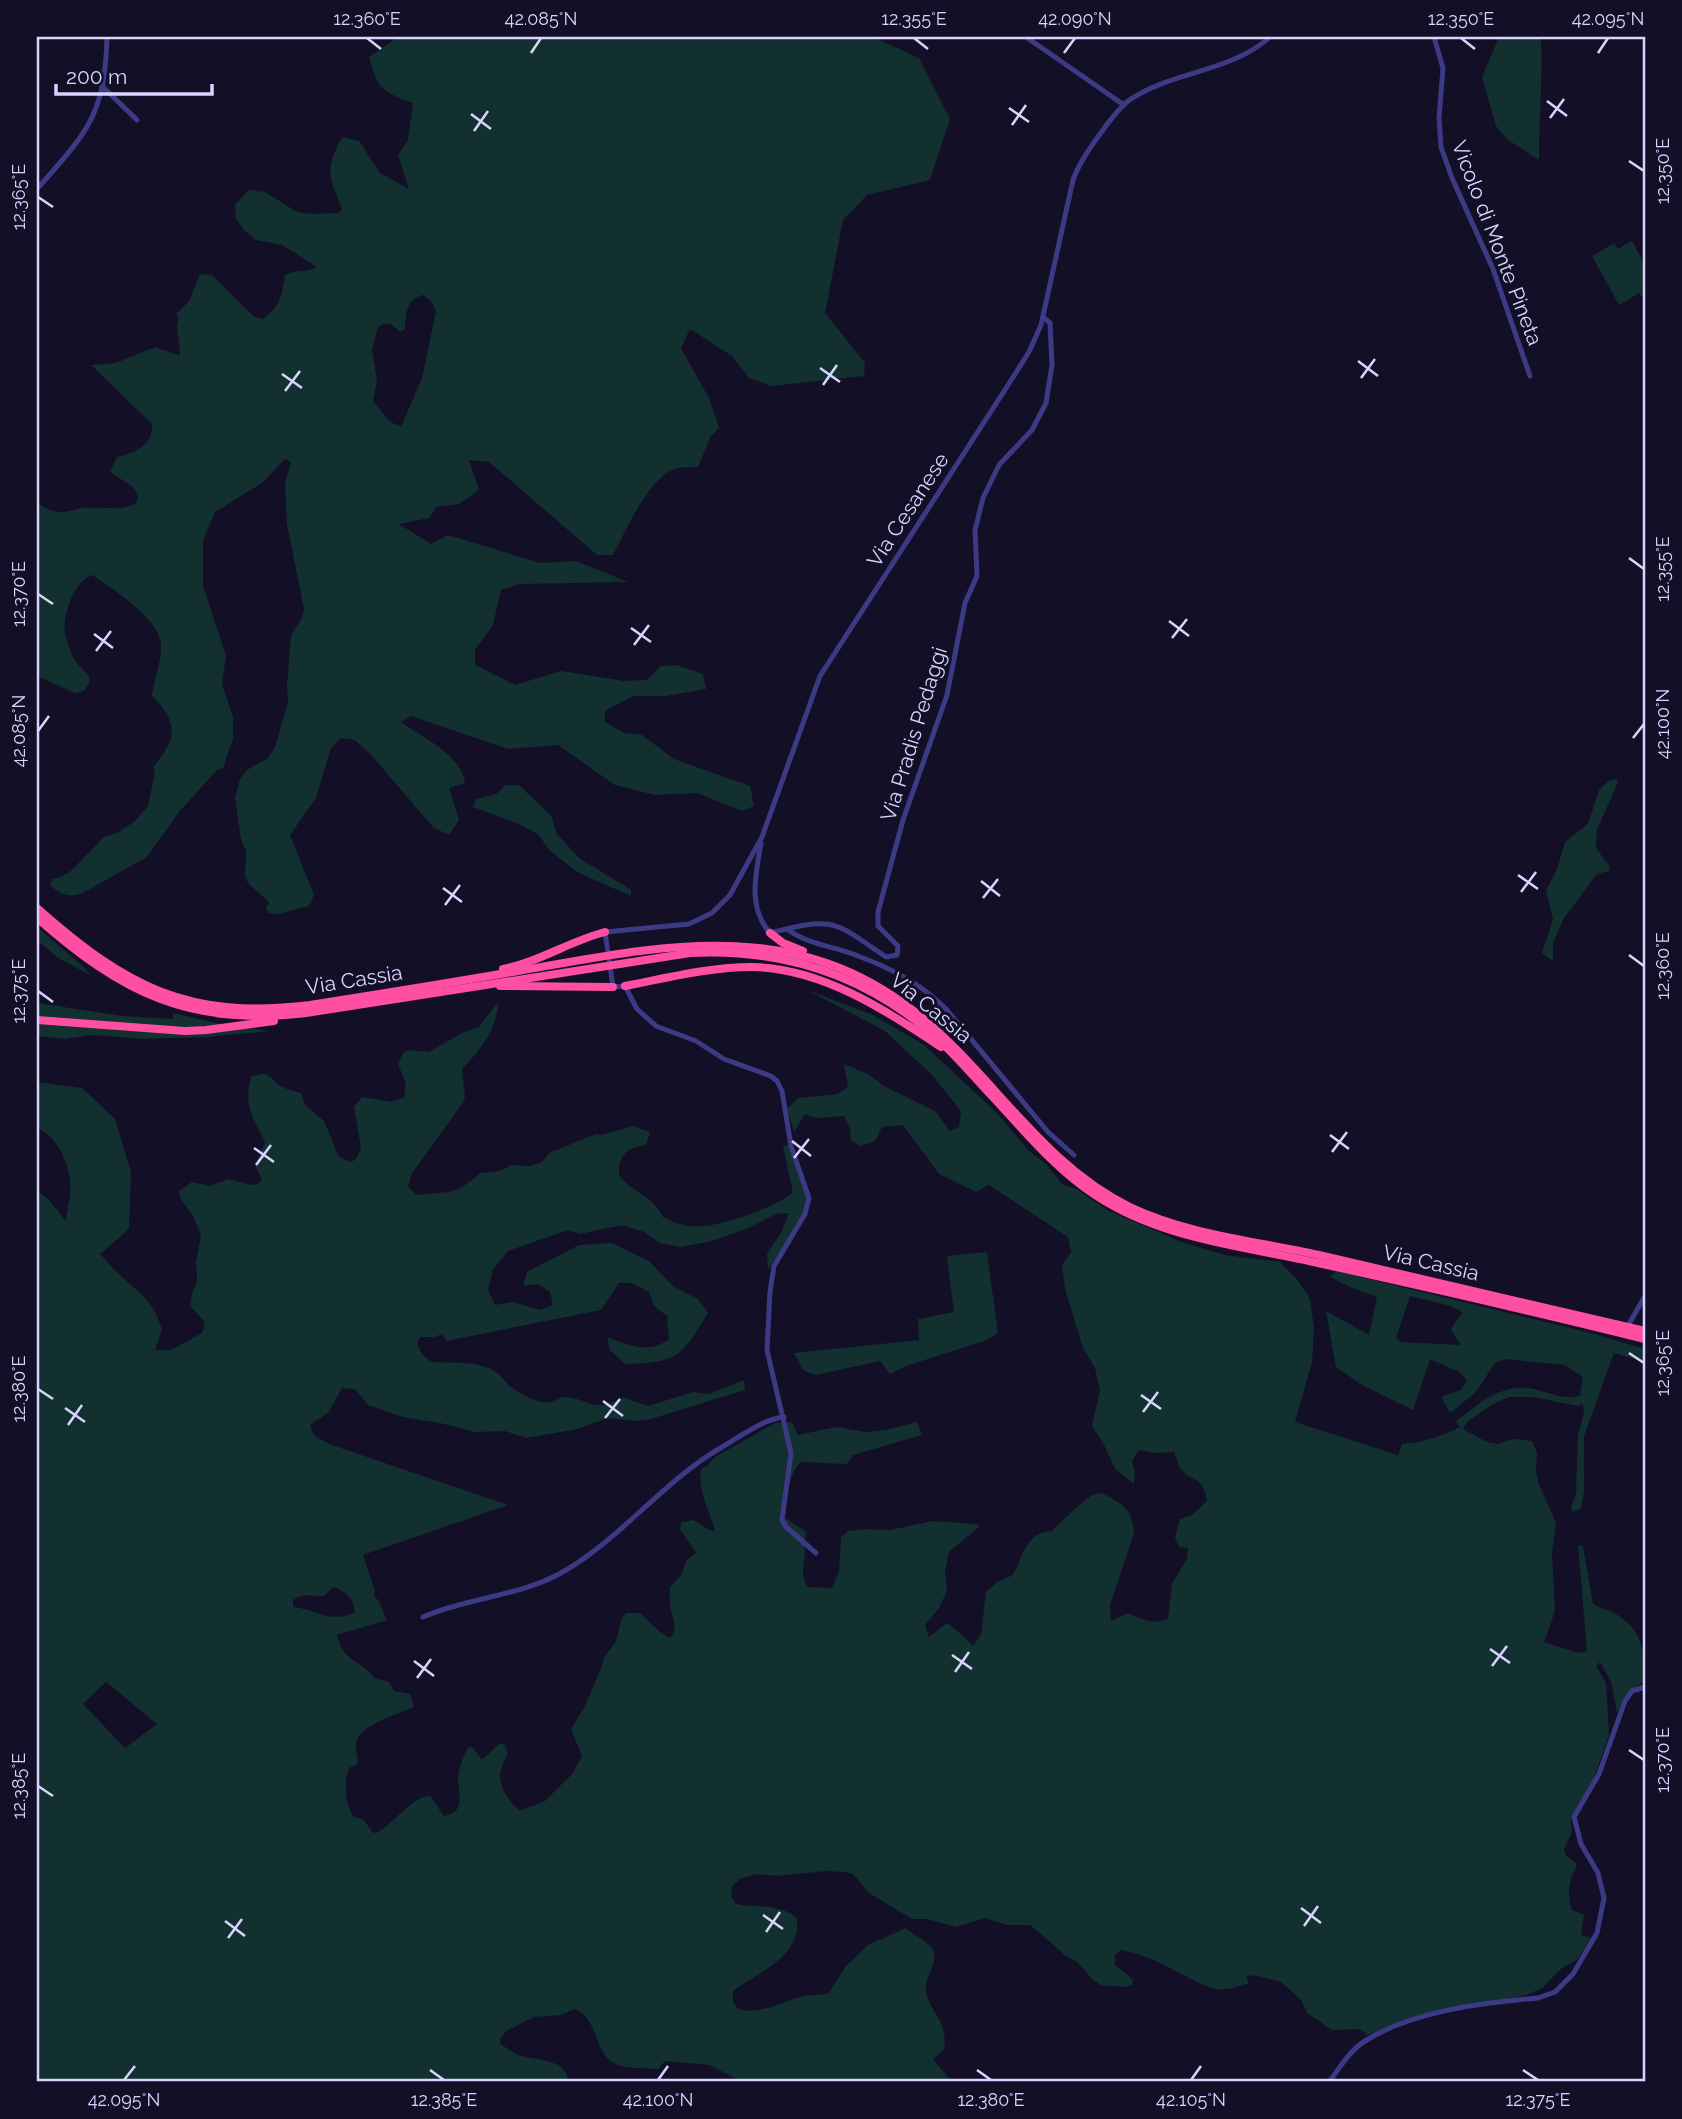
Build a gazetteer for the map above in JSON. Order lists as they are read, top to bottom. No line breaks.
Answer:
{"streets":{"highway":["Via Cassia"],"street":["Vicolo di Monte Pineta","Via Cesanese","Via Pradis Pedaggi"]},"crossings":[["Via Cesanese","Via Pradis Pedaggi"]],"scale_bar":"200 m","coordinates":["12.360°E","42.085°N","12.355°E","42.090°N","12.350°E","42.095°N","12.365°E","12.370°E","42.100°N","12.375°E","12.380°E","12.385°E","42.105°N"]}
